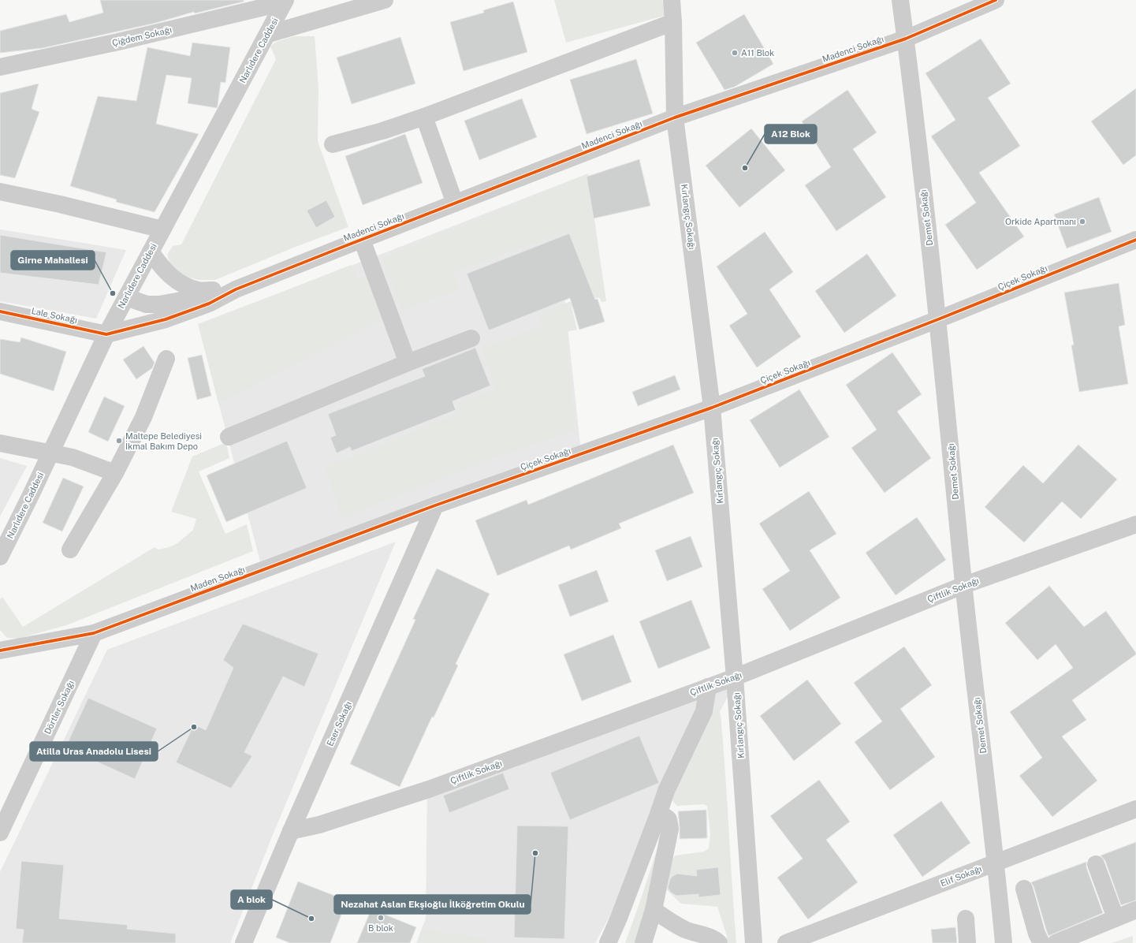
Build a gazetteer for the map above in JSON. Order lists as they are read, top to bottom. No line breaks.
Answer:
{"streets":{"street":["Çiğdem Sokağı","Madenci Sokağı","Narlıdere Caddesi","Kırlangıç Sokağı","Demet Sokağı","Çiçek Sokağı","Lale Sokağı","Maden Sokağı","Çiftlik Sokağı","Dörtler Sokağı","Eser Sokağı","Elif Sokağı"]},"crossings":[["Çiğdem Sokağı","Narlıdere Caddesi"],["Madenci Sokağı","Kırlangıç Sokağı"],["Madenci Sokağı","Demet Sokağı"],["Narlıdere Caddesi","Lale Sokağı"],["Kırlangıç Sokağı","Çiçek Sokağı"],["Kırlangıç Sokağı","Çiftlik Sokağı"],["Demet Sokağı","Çiçek Sokağı"],["Demet Sokağı","Çiftlik Sokağı"],["Demet Sokağı","Elif Sokağı"],["Çiçek Sokağı","Maden Sokağı"],["Çiçek Sokağı","Eser Sokağı"],["Maden Sokağı","Dörtler Sokağı"],["Maden Sokağı","Eser Sokağı"],["Çiftlik Sokağı","Eser Sokağı"]],"places":["A11 Blok","A12 Blok","Orkide Apartmanı","Girne Mahallesi","Maltepe Belediyesi İkmal Bakım Depo","Atilla Uras Anadolu Lisesi","Nezahat Aslan Ekşioğlu İlköğretim Okulu","B blok","A blok"]}
